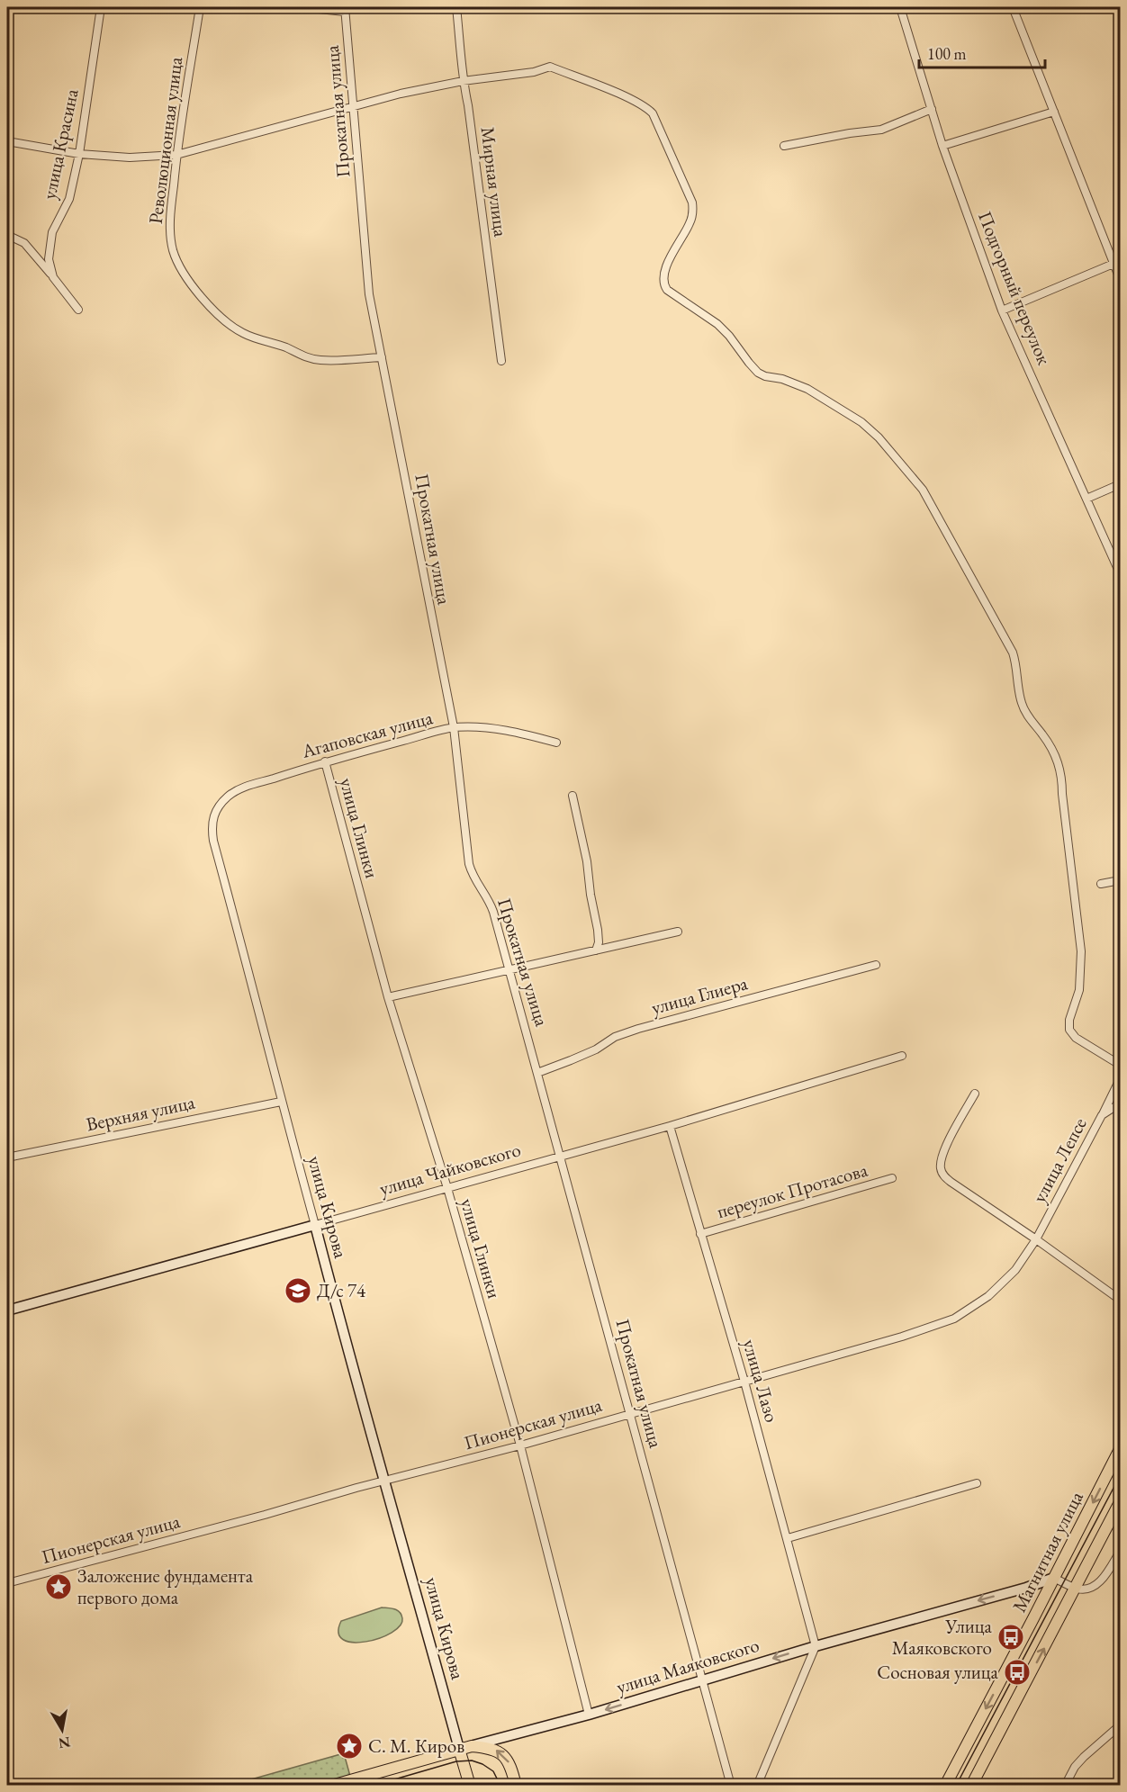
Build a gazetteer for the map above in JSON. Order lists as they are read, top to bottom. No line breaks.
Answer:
{"streets":{"main road":["улица Чайковского","улица Кирова","Магнитная улица","улица Маяковского"],"street":["Прокатная улица","Революционная улица","улица Красина","Мирная улица","Подгорный переулок","Агаповская улица","улица Глинки","улица Глиера","Верхняя улица","улица Лепсе","переулок Протасова","улица Лазо","Пионерская улица"]},"crossings":[["Прокатная улица","Революционная улица"],["Прокатная улица","Агаповская улица"],["Прокатная улица","улица Глиера"],["Прокатная улица","улица Чайковского"],["Прокатная улица","Пионерская улица"],["Прокатная улица","улица Маяковского"],["Агаповская улица","улица Глинки"],["Агаповская улица","улица Кирова"],["улица Глинки","улица Чайковского"],["улица Глинки","Пионерская улица"],["улица Глинки","улица Маяковского"],["Верхняя улица","улица Кирова"],["улица Лепсе","Пионерская улица"],["улица Чайковского","улица Кирова"],["улица Чайковского","улица Лазо"],["переулок Протасова","улица Лазо"],["улица Кирова","Пионерская улица"],["улица Кирова","улица Маяковского"],["улица Лазо","Пионерская улица"],["улица Лазо","улица Маяковского"],["Магнитная улица","улица Маяковского"]],"one_way":["улица Маяковского"],"places":{"school or university":["Д/с 74"],"place":["Заложение фундамента первого дома","С. М. Киров"],"bus stop":["Улица Маяковского","Сосновая улица"]},"scale_bar":"100 m","north":"bottom"}
